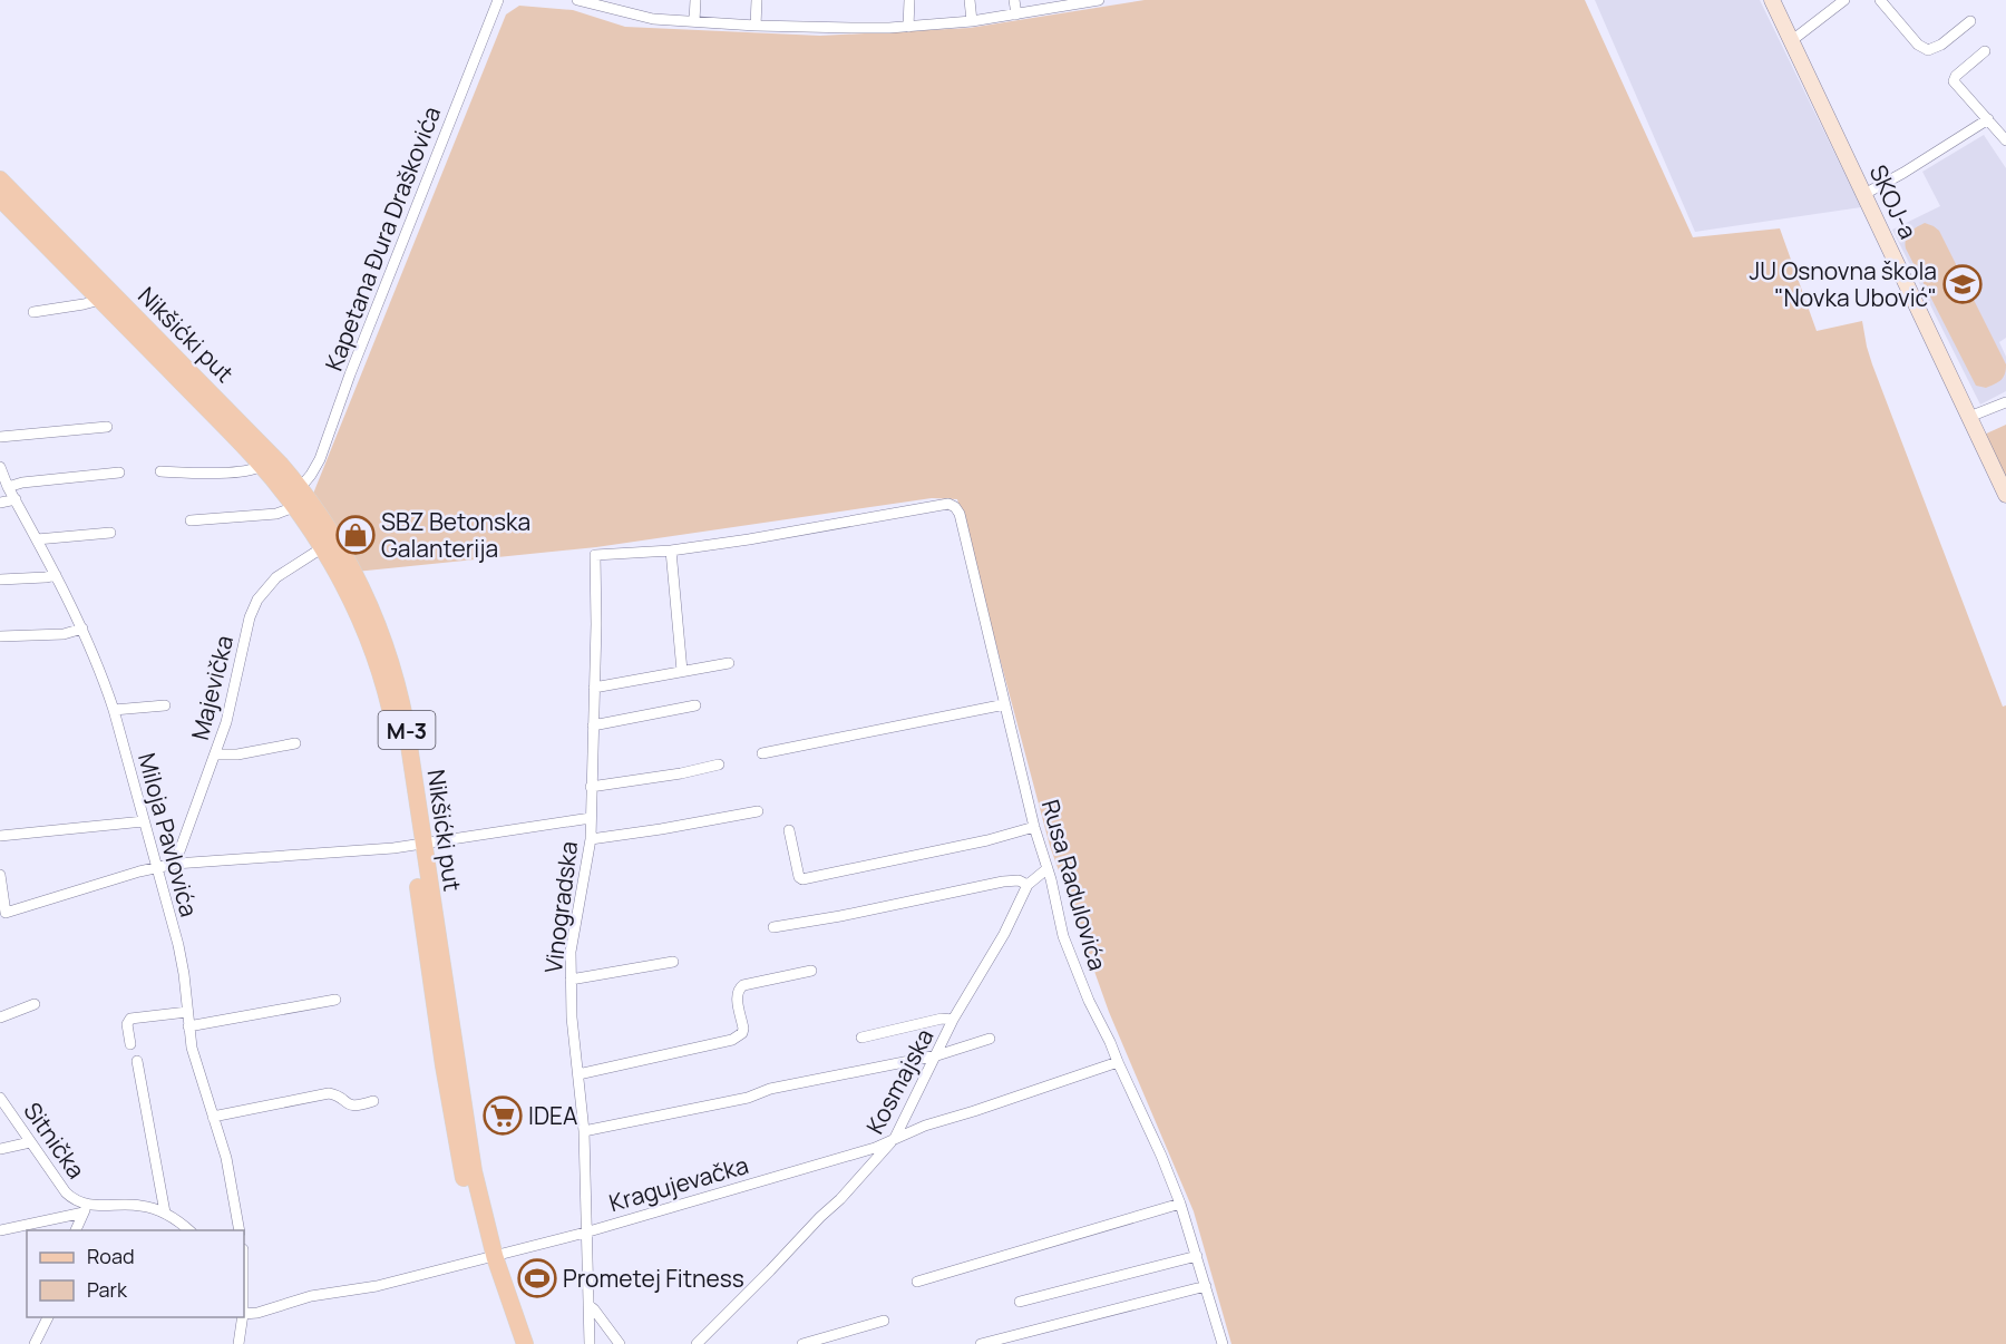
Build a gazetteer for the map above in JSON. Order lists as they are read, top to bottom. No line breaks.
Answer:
{"streets":{"main road":["SKOJ-a","Nikšićki put","M-3"],"street":["Kapetana Đura Draškovića","Majevička","Miloja Pavlovića","Rusa Radulovića","Vinogradska","Kosmajska","Sitnička","Kragujevačka"]},"crossings":[["Kapetana Đura Draškovića","Nikšićki put"],["Nikšićki put","M-3"],["Nikšićki put","Kragujevačka"],["Rusa Radulovića","Vinogradska"],["Rusa Radulovića","Kosmajska"],["Rusa Radulovića","Kragujevačka"],["Vinogradska","Kragujevačka"],["Kosmajska","Kragujevačka"]],"places":{"school or university":["JU Osnovna škola \"Novka Ubović\""],"shop":["SBZ Betonska Galanterija"],"supermarket":["IDEA"],"sports":["Prometej Fitness"]},"legend":["Road","Park"]}
